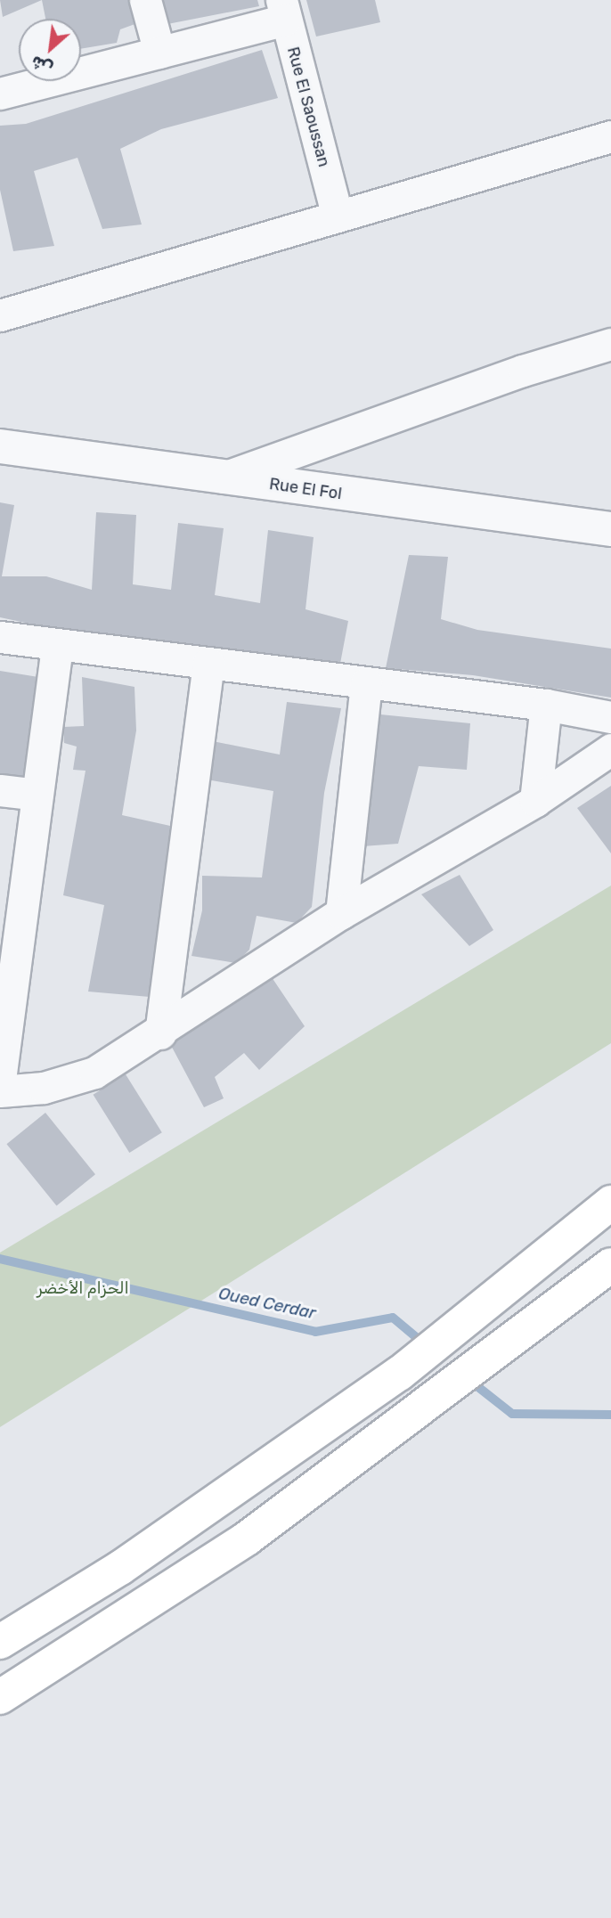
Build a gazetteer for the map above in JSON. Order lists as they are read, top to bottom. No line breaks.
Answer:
{"streets":{"street":["Rue El Saoussan","Rue El Fol"]},"water":["Oued Cerdar"],"parks":["الحزام الأخضر"],"north":"bottom left"}
